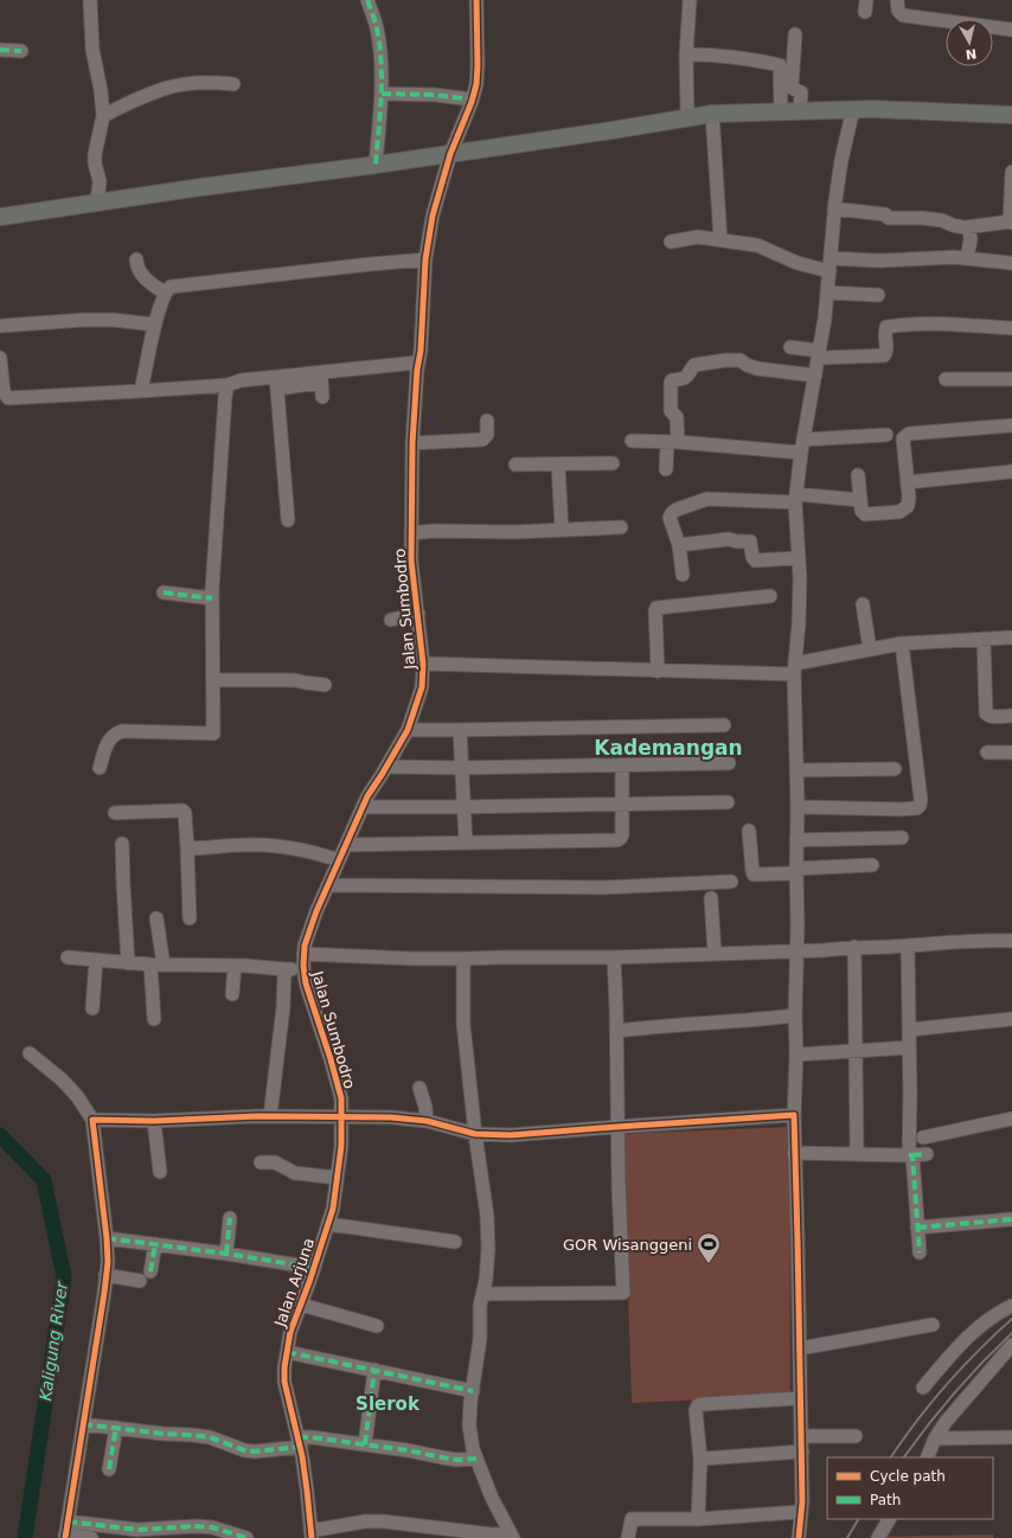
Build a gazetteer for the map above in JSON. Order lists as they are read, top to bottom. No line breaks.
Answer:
{"streets":{"street":["Jalan Sumbodro","Jalan Arjuna"]},"crossings":[["Jalan Sumbodro","Jalan Arjuna"]],"districts":["Kademangan","Slerok"],"water":["Kaligung River"],"places":{"sports":["GOR Wisanggeni"]},"legend":["Cycle path","Path"],"north":"bottom"}
